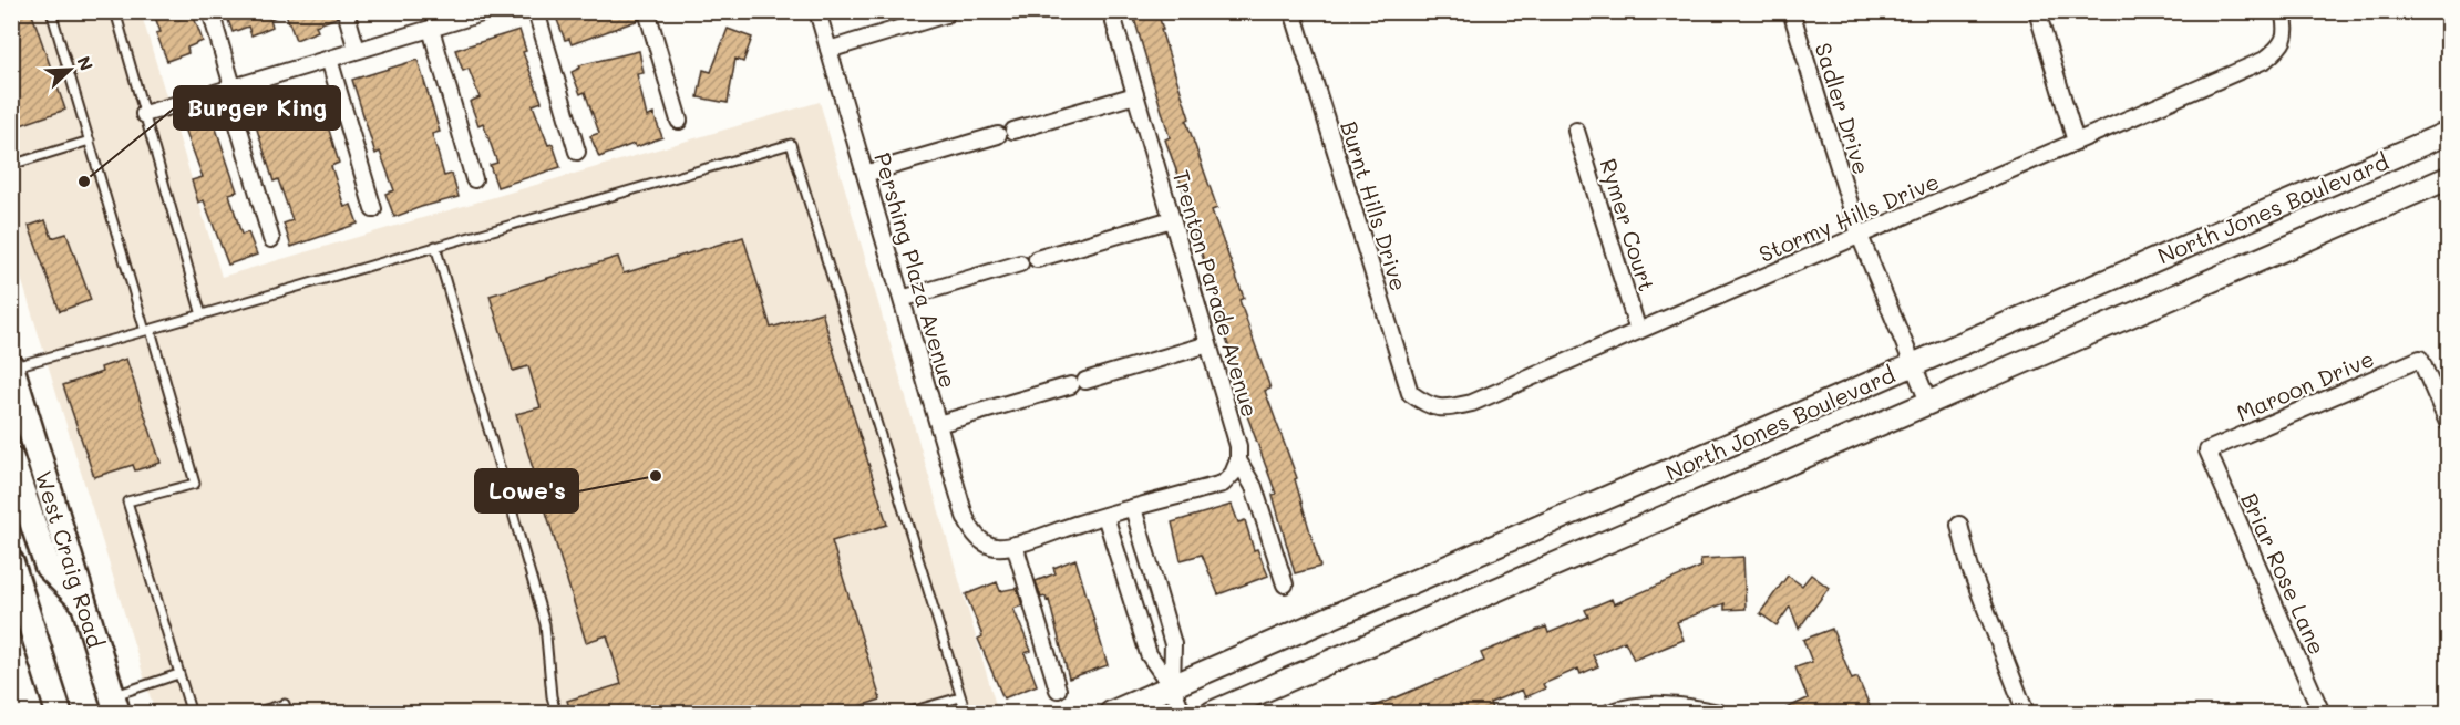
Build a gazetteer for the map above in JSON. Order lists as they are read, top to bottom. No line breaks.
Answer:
{"streets":{"main road":["North Jones Boulevard","West Craig Road"],"street":["Sadler Drive","Burnt Hills Drive","Stormy Hills Drive","Rymer Court","Pershing Plaza Avenue","Trenton Parade Avenue","Maroon Drive","Briar Rose Lane"]},"crossings":[["Sadler Drive","North Jones Boulevard"],["Sadler Drive","Stormy Hills Drive"],["Burnt Hills Drive","Stormy Hills Drive"],["Stormy Hills Drive","Rymer Court"],["Maroon Drive","Briar Rose Lane"]],"places":["Burger King","Lowe's"],"north":"top right"}
